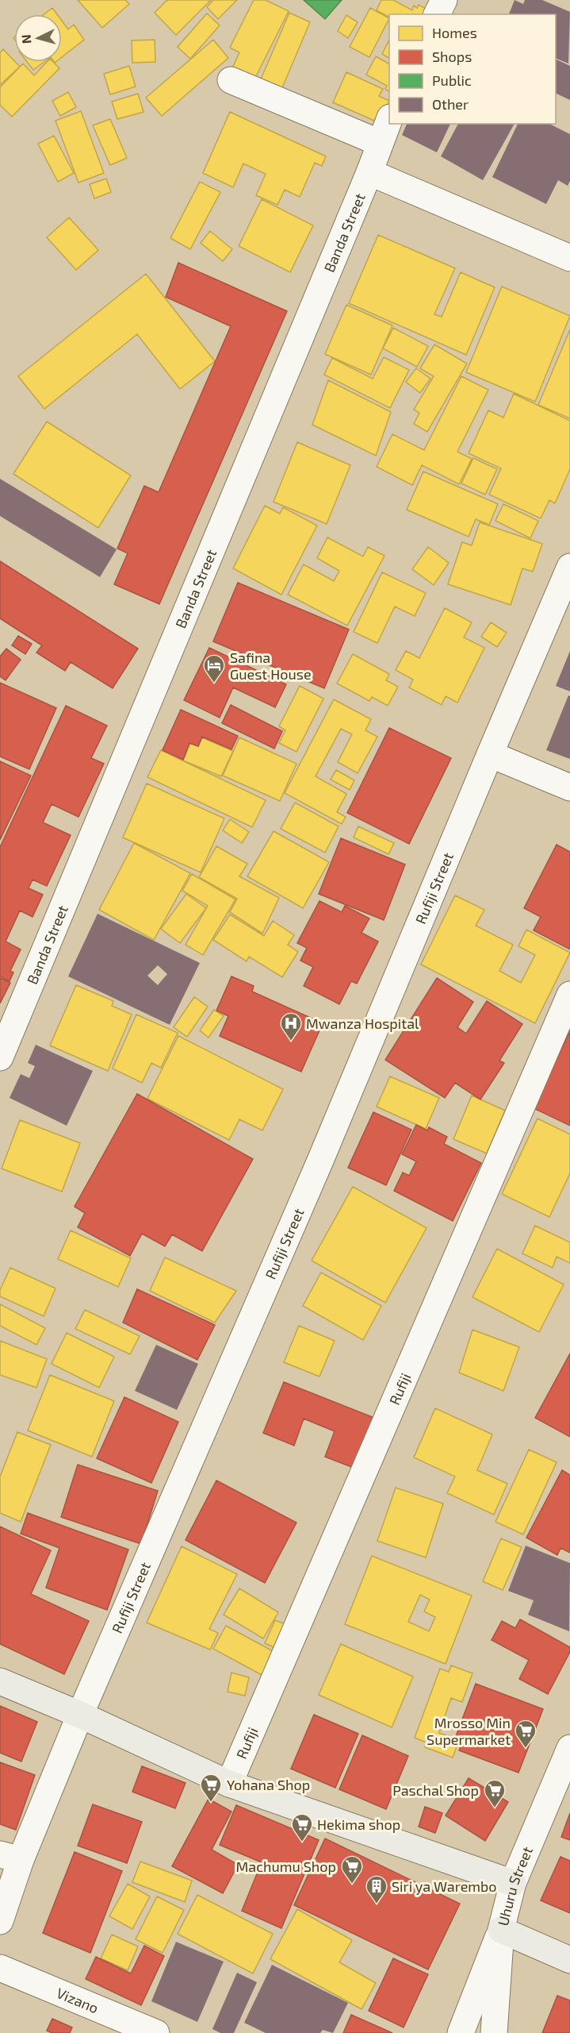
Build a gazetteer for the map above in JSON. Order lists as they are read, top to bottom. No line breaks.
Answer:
{"streets":{"street":["Banda Street","Rufiji Street","Rufiji","Uhuru Street","Vizano"]},"places":{"hotel":["Safina Guest House"],"hospital":["Mwanza Hospital"],"supermarket":["Mrosso Min Supermarket","Yohana Shop","Paschal Shop","Hekima shop","Machumu Shop"],"building":["Siri ya Warembo"]},"legend":["Homes","Shops","Public","Other"],"north":"left"}
